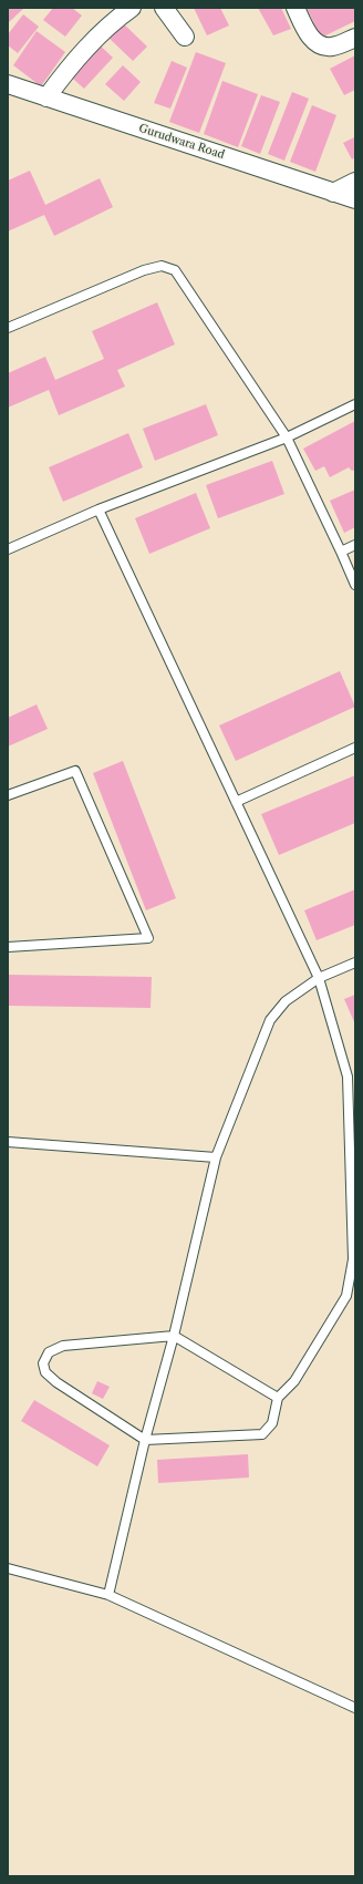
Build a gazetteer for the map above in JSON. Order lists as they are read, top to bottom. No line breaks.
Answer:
{"streets":{"street":["Gurudwara Road"]}}
